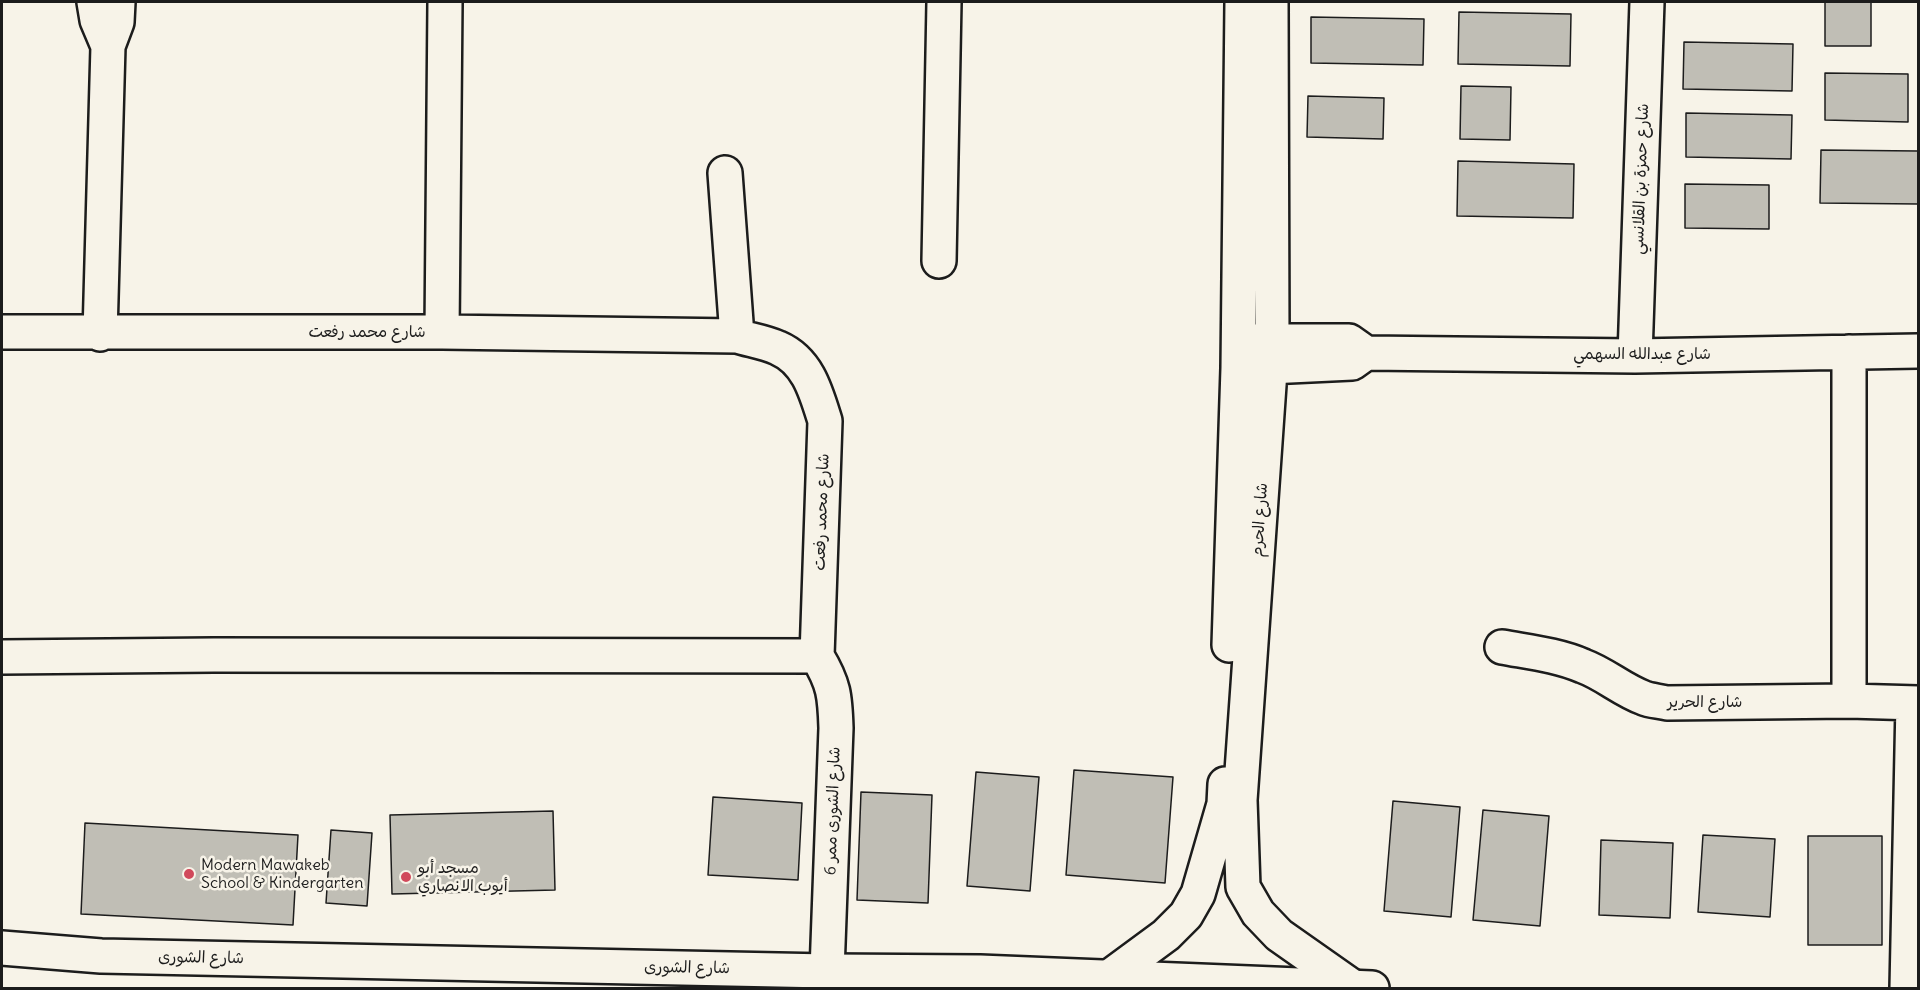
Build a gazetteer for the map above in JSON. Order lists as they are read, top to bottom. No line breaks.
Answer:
{"streets":{"street":["شارع حمزة بن القلانسي","شارع محمد رفعت","شارع عبدالله السهمي","شارع الحرم","شارع الحرير","شارع الشورى ممر 6","شارع الشورى"]},"crossings":[["شارع حمزة بن القلانسي","شارع عبدالله السهمي"],["شارع محمد رفعت","شارع الشورى ممر 6"],["شارع عبدالله السهمي","شارع الحرم"],["شارع الحرم","شارع الشورى"],["شارع الشورى ممر 6","شارع الشورى"]],"places":["Modern Mawakeb School & Kindergarten","مسجد أبو أيوب الانصاري"]}
